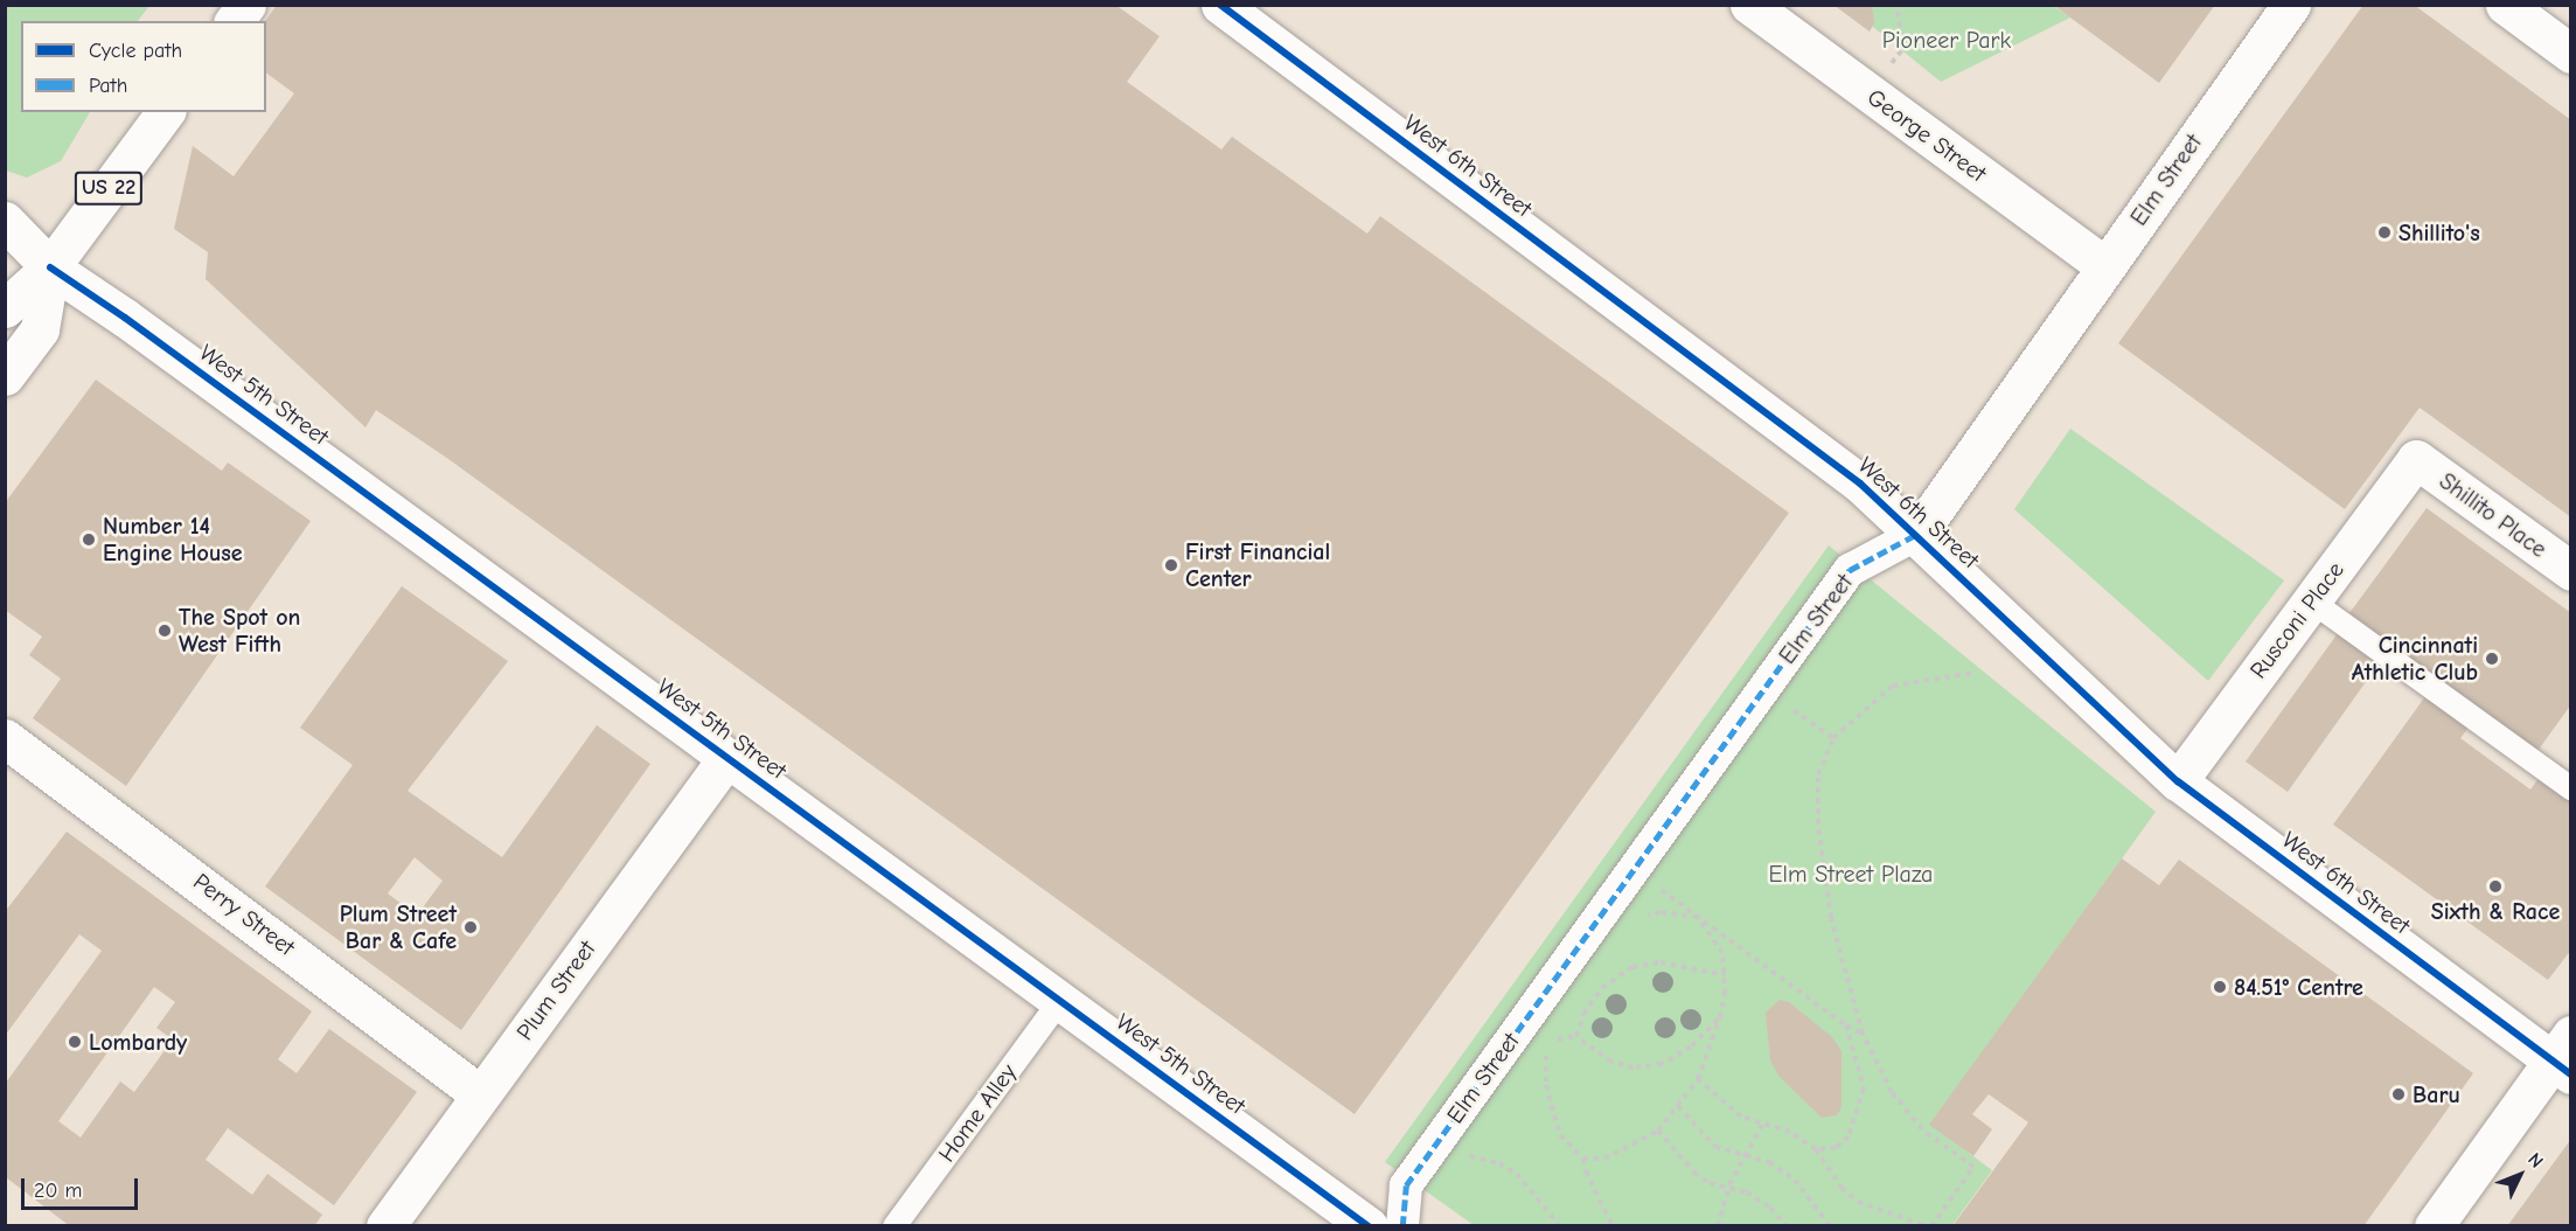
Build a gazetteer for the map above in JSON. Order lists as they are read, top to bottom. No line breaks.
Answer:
{"streets":{"main road":["George Street","West 6th Street","Elm Street","US 22","West 5th Street","Shillito Place","Rusconi Place","Perry Street","Plum Street"],"lane":["Home Alley"]},"crossings":[["George Street","Elm Street"],["West 6th Street","Elm Street"],["West 6th Street","Rusconi Place"],["US 22","West 5th Street"],["West 5th Street","Plum Street"],["West 5th Street","Home Alley"],["Shillito Place","Rusconi Place"],["Perry Street","Plum Street"]],"parks":["Pioneer Park","Elm Street Plaza"],"places":["Shillito's","Number 14 Engine House","First Financial Center","The Spot on West Fifth","Cincinnati Athletic Club","Sixth & Race","Plum Street Bar & Cafe","84.51° Centre","Lombardy","Baru"],"legend":["Cycle path","Path"],"scale_bar":"20 m","north":"top right"}
